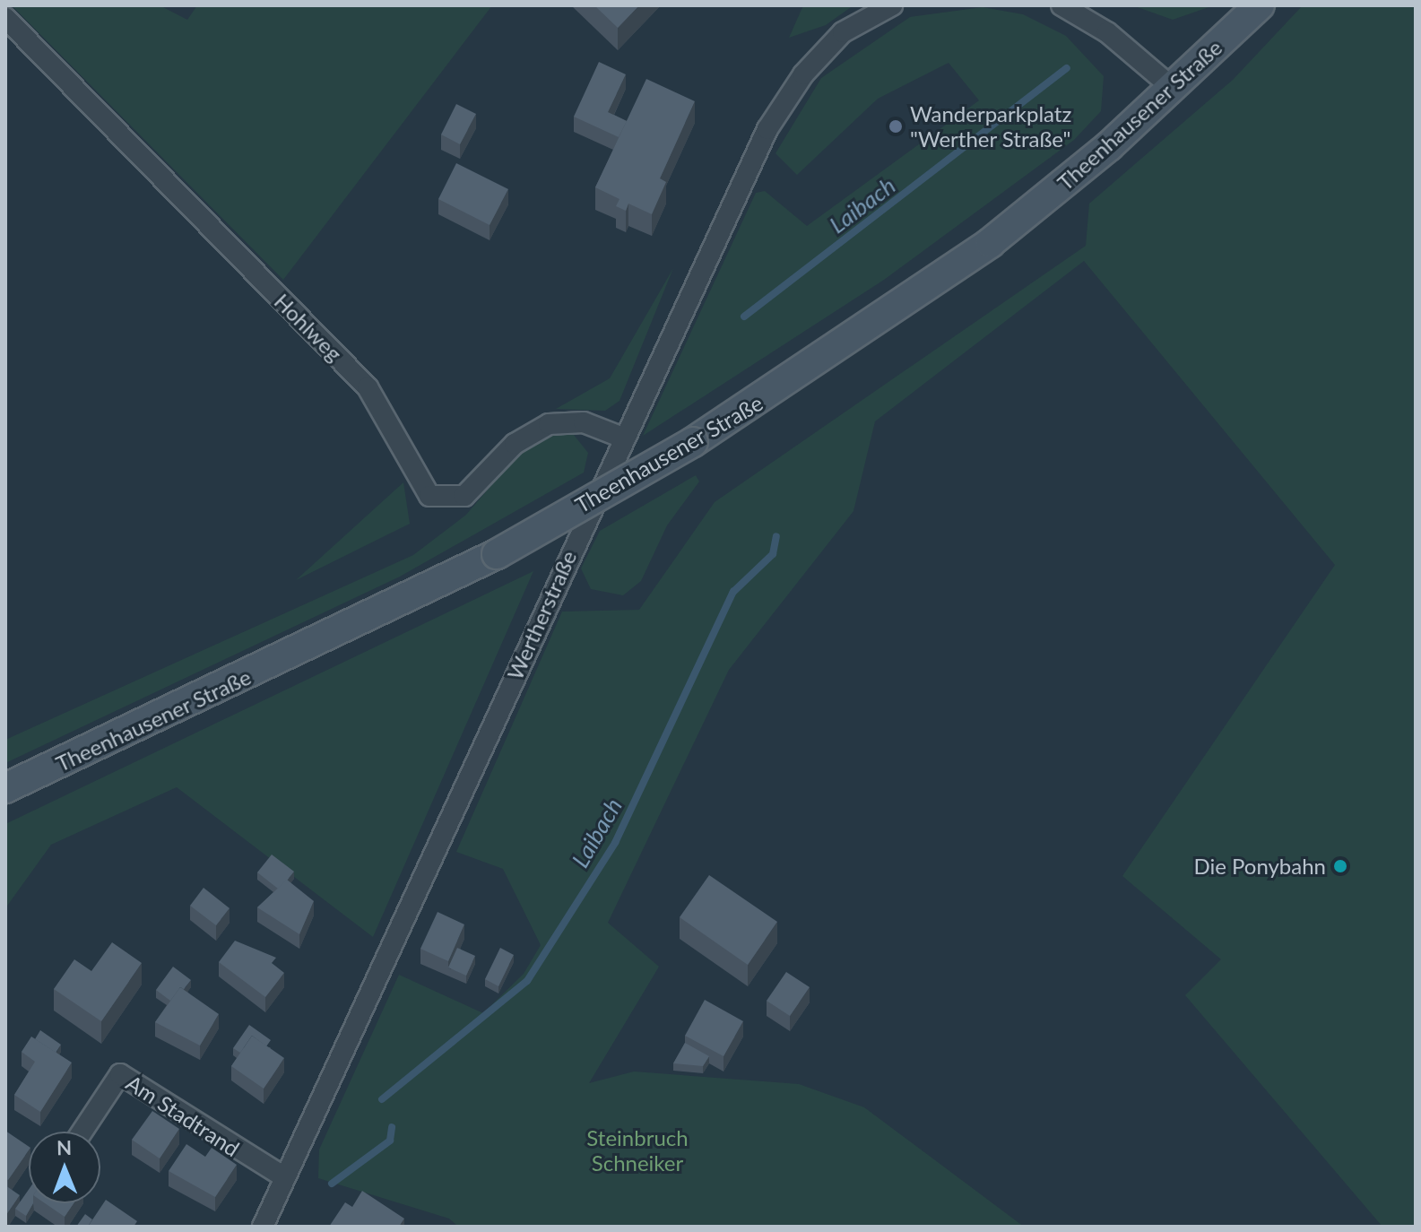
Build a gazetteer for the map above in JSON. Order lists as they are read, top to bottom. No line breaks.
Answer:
{"streets":{"main road":["Theenhausener Straße"],"street":["Hohlweg","Wertherstraße","Am Stadtrand"]},"crossings":[["Hohlweg","Wertherstraße"],["Wertherstraße","Am Stadtrand"]],"water":["Laibach"],"parks":["Steinbruch Schneiker"],"places":["Wanderparkplatz \"Werther Straße\"","Die Ponybahn"],"north":"top"}
